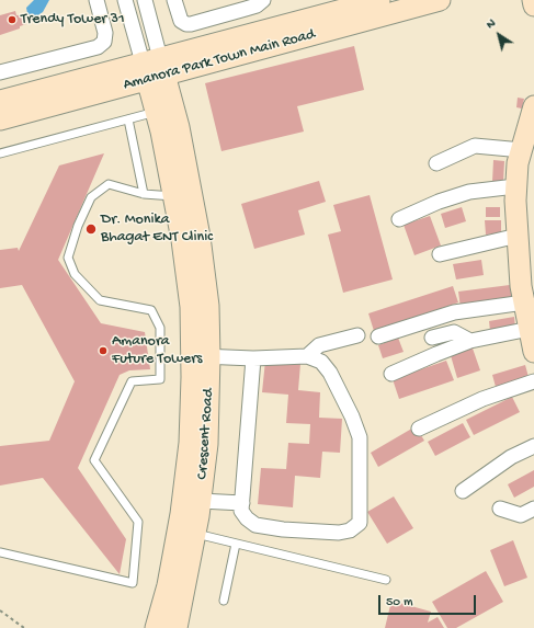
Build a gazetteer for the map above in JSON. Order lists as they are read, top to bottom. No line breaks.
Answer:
{"streets":{"main road":["Amanora Park Town Main Road","Crescent Road"]},"crossings":[["Amanora Park Town Main Road","Crescent Road"]],"places":["Trendy Tower 31","Dr. Monika Bhagat ENT Clinic","Amanora Future Towers"],"scale_bar":"50 m","north":"top left"}
